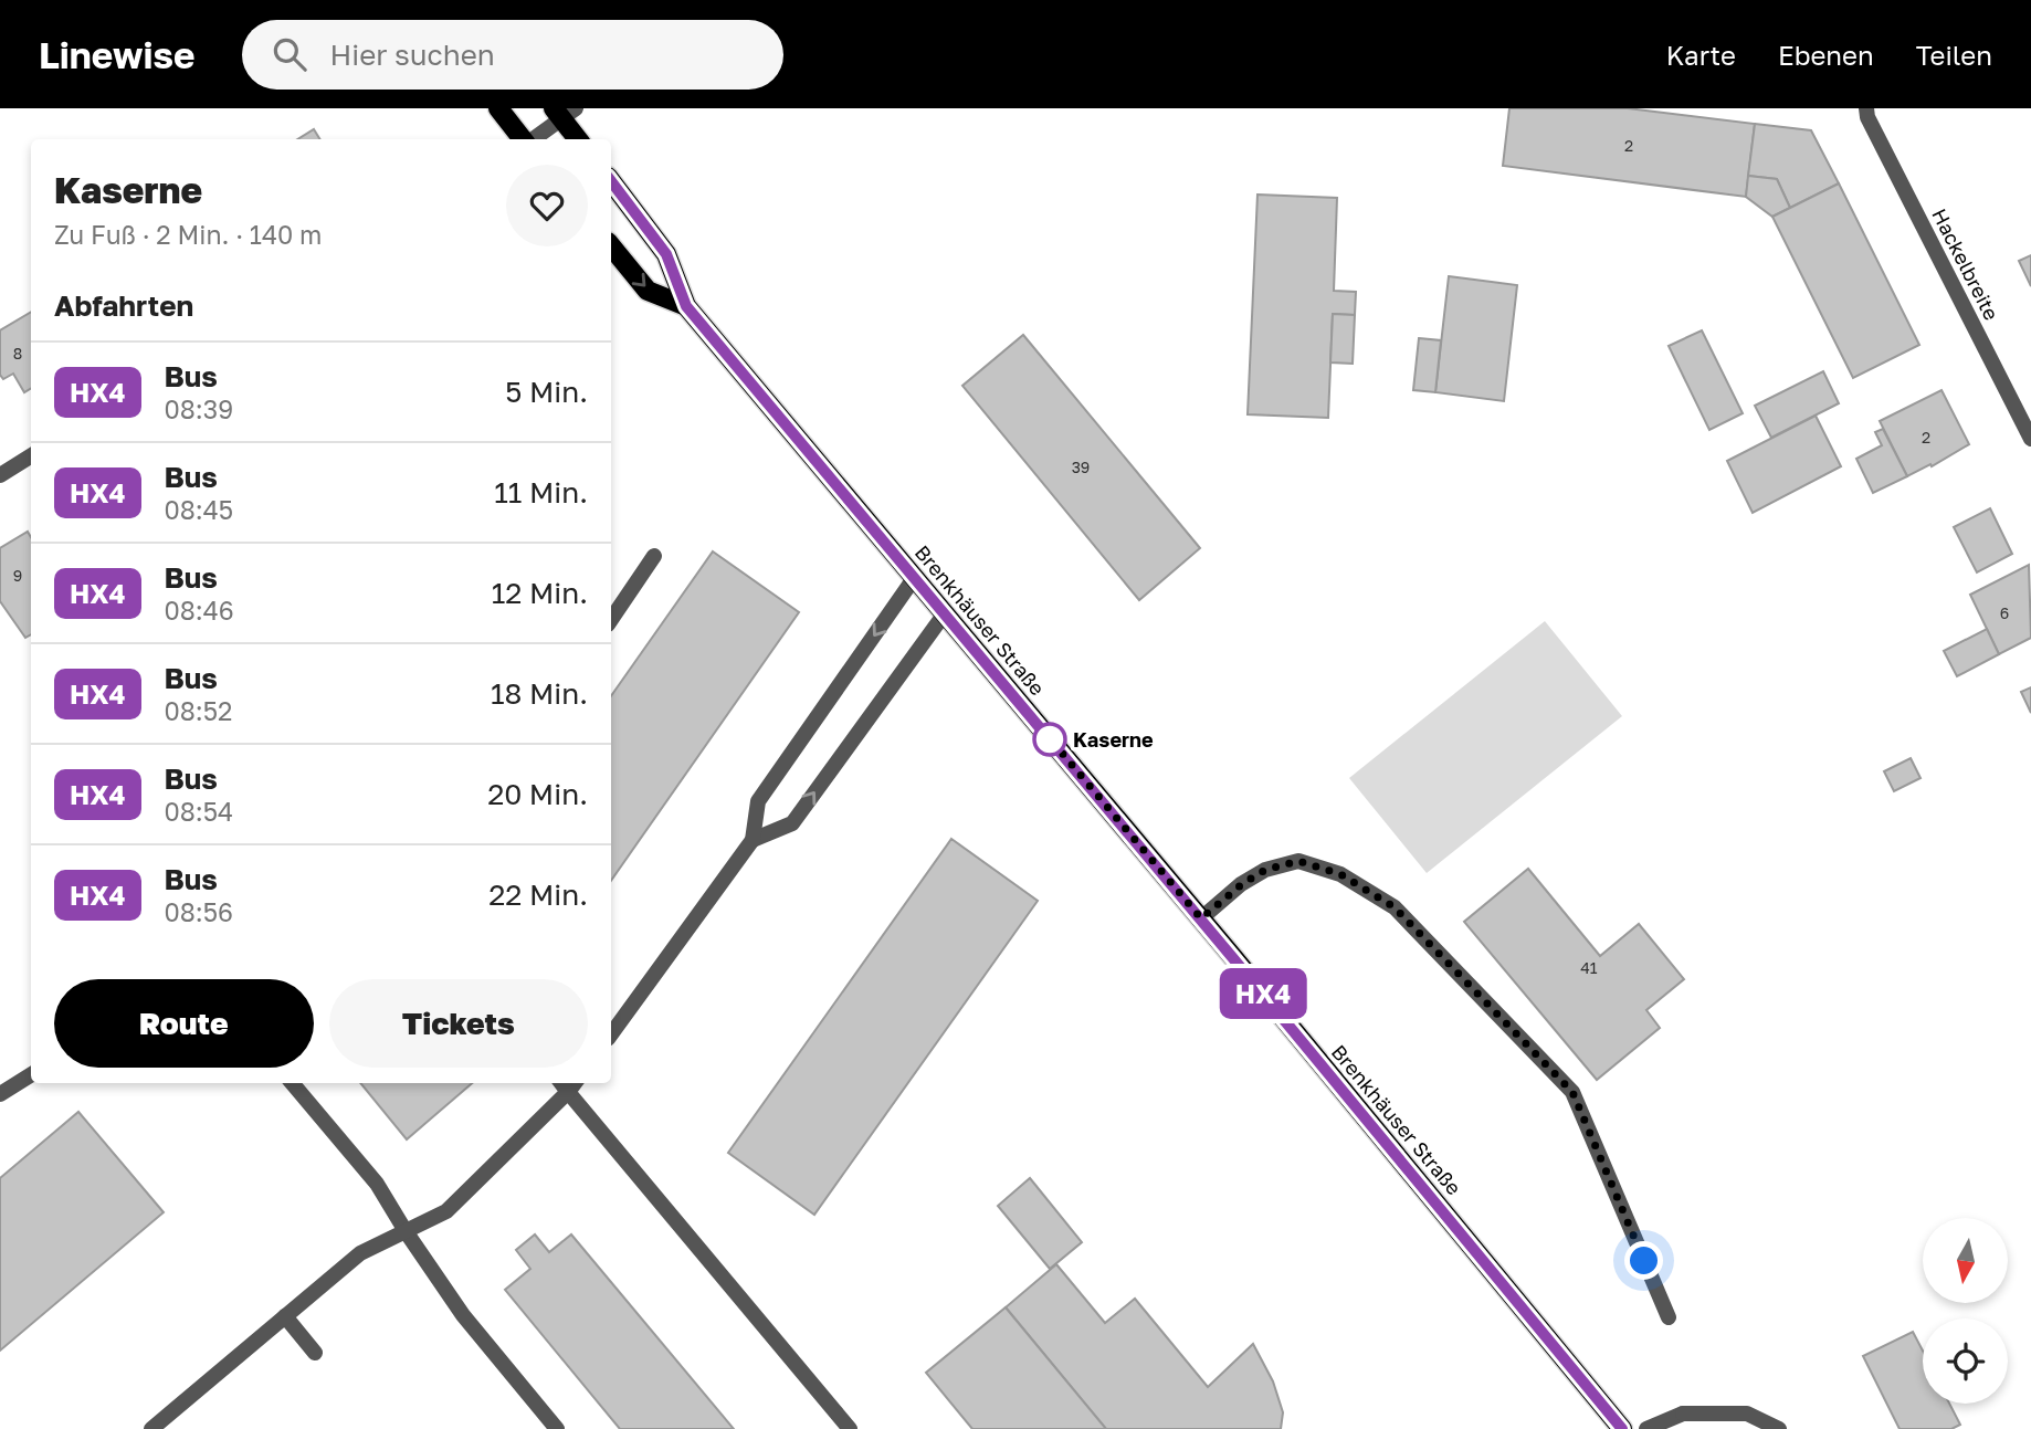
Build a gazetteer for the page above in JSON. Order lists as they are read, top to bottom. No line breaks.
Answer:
{"streets":{"main road":["Brenkhäuser Straße"],"street":["Hackelbreite"]},"places":["Kaserne"],"lines":["bus line HX4"],"house_numbers":["2","8","2","39","9","6","41"],"north":"bottom","page":{"header":"Linewise","search":"Hier suchen","nav":["Karte","Ebenen","Teilen"],"on_map":"HX4","heading":[["Kaserne","Zu Fuß · 2 Min. · 140 m"],"Abfahrten"],"list":[{"mark":"HX4","name":"Bus","note":"08:39","value":"5 Min."},{"mark":"HX4","name":"Bus","note":"08:45","value":"11 Min."},{"mark":"HX4","name":"Bus","note":"08:46","value":"12 Min."},{"mark":"HX4","name":"Bus","note":"08:52","value":"18 Min."},{"mark":"HX4","name":"Bus","note":"08:54","value":"20 Min."},{"mark":"HX4","name":"Bus","note":"08:56","value":"22 Min."}],"buttons":["Route","Tickets"]}}
